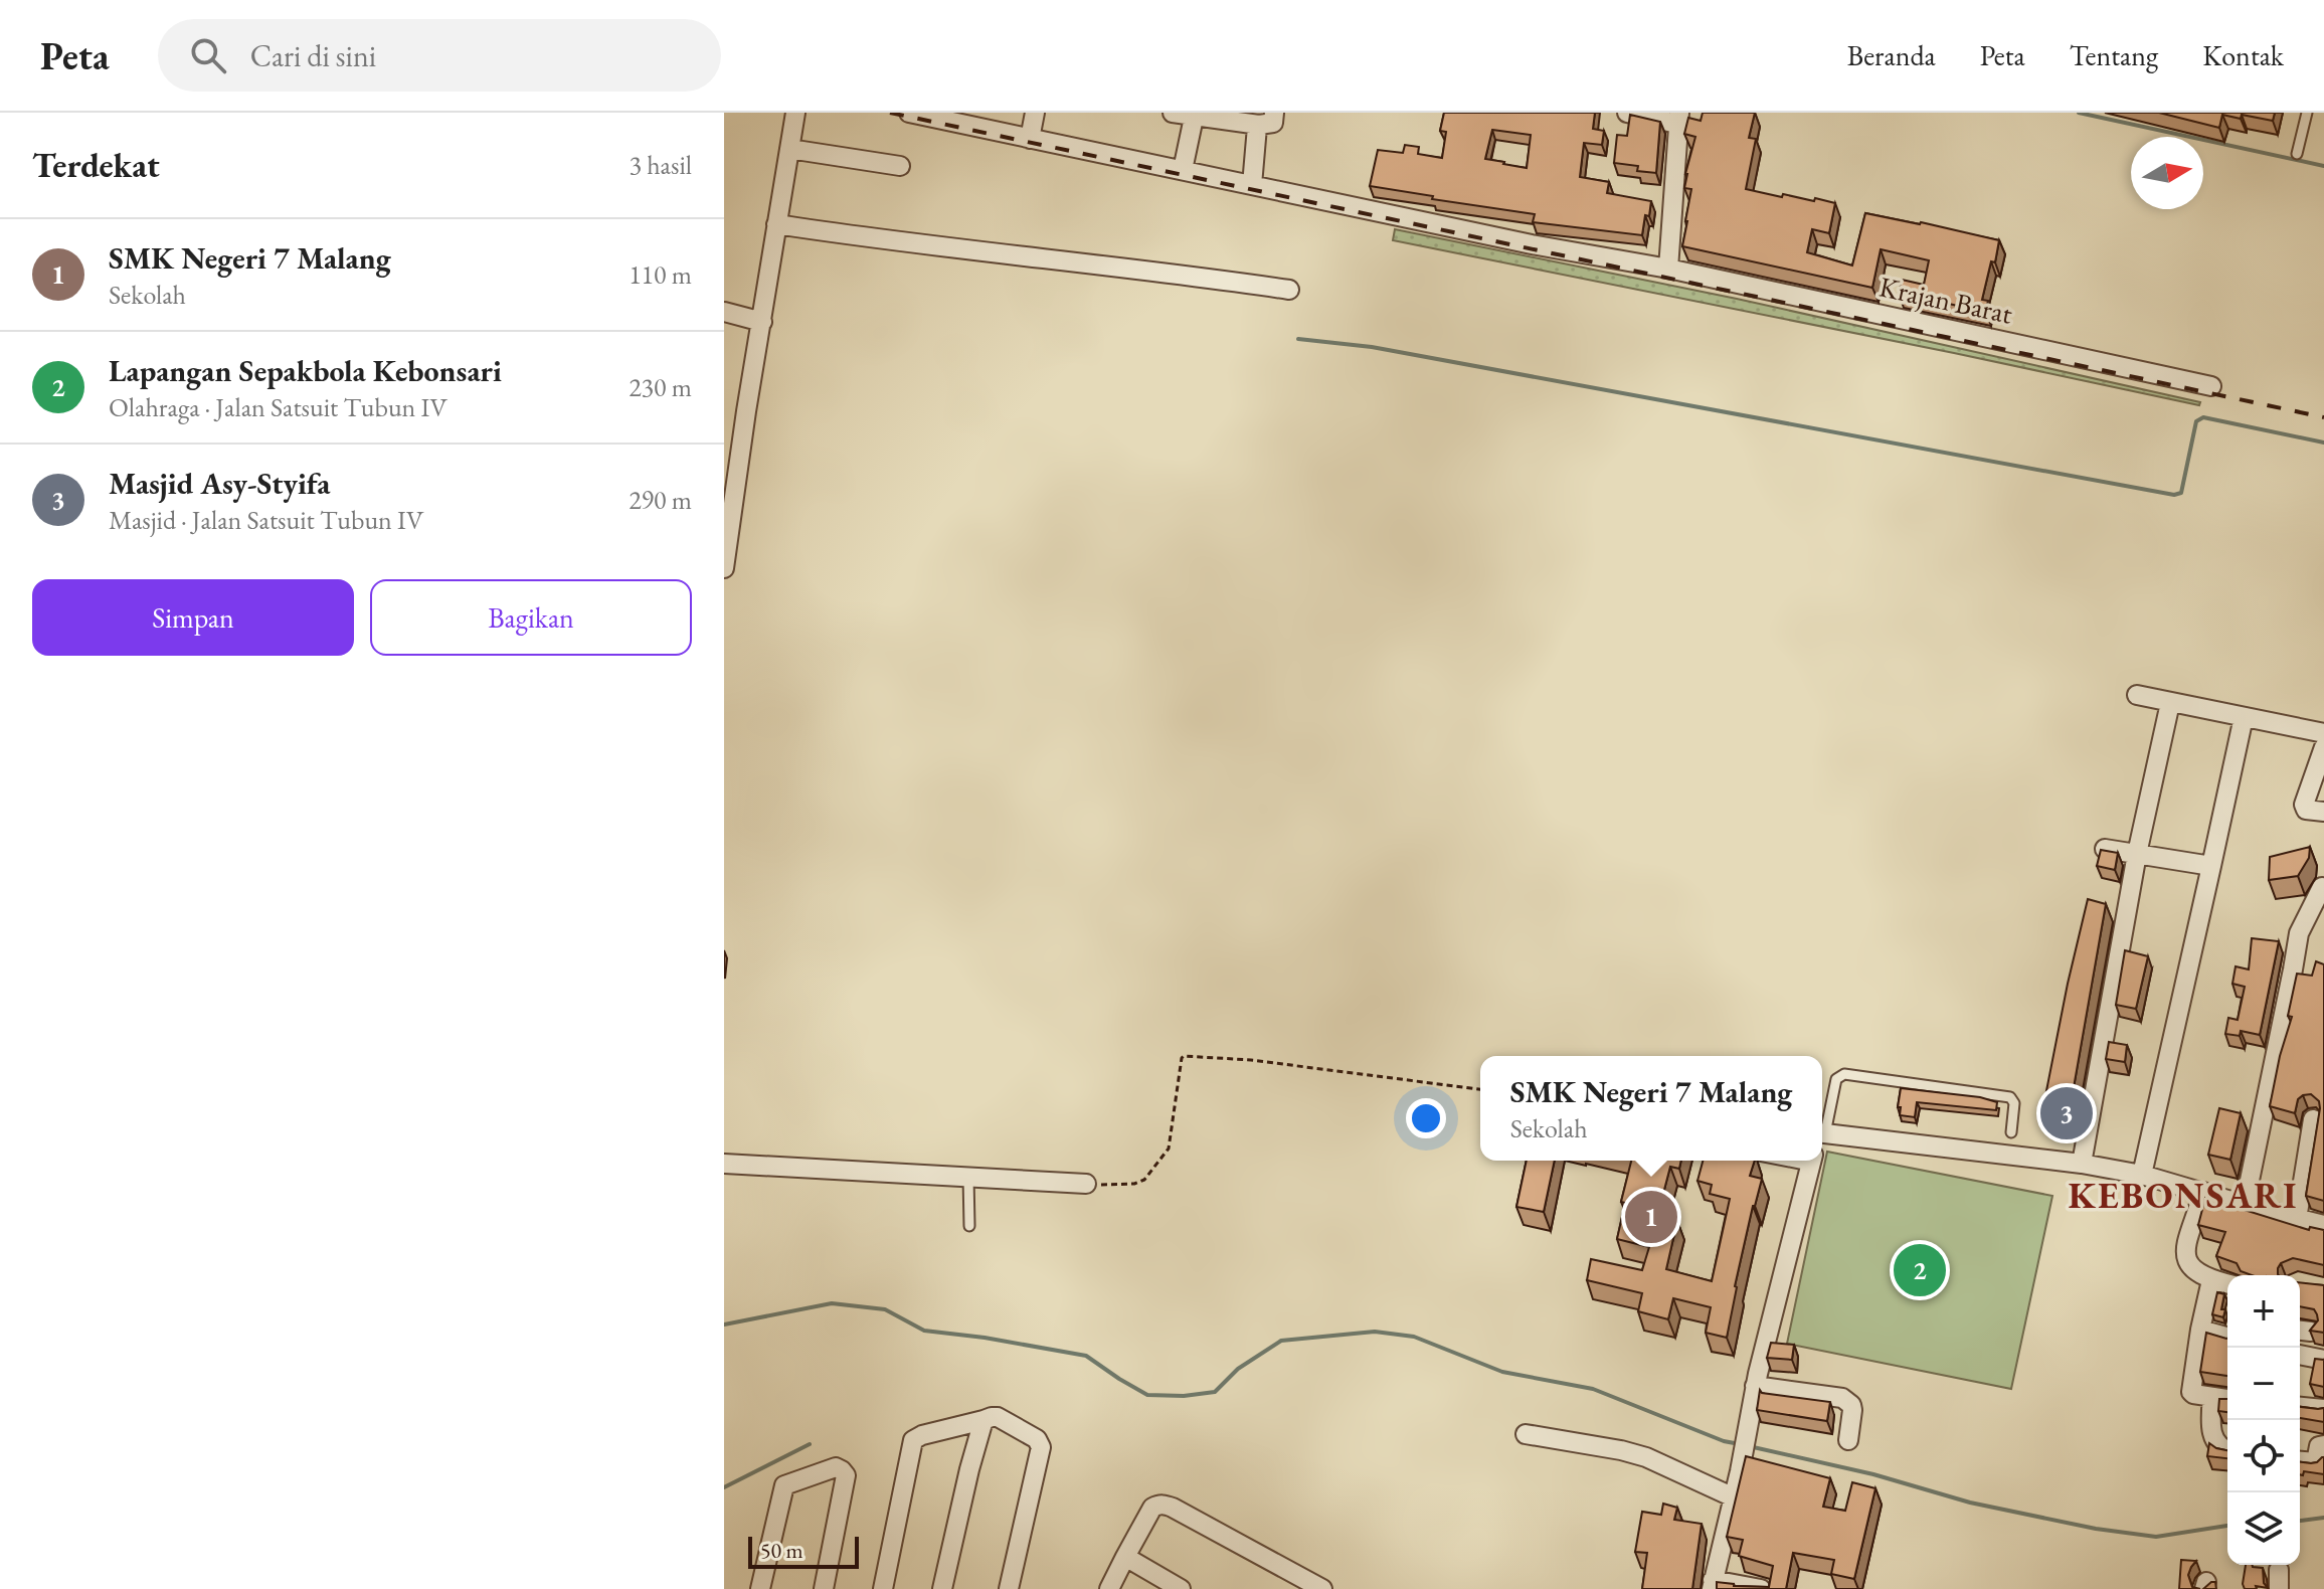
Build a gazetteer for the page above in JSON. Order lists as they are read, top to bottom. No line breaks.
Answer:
{"streets":{"street":["Krajan Barat"]},"districts":["KEBONSARI"],"scale_bar":"50 m","north":"right","page":{"header":"Peta","search":"Cari di sini","nav":["Beranda","Peta","Tentang","Kontak"],"heading":["Terdekat","3 hasil"],"list":[{"mark":"1","name":"SMK Negeri 7 Malang","note":"Sekolah","value":"110 m"},{"mark":"2","name":"Lapangan Sepakbola Kebonsari","note":"Olahraga · Jalan Satsuit Tubun IV","value":"230 m"},{"mark":"3","name":"Masjid Asy-Styifa","note":"Masjid · Jalan Satsuit Tubun IV","value":"290 m"}],"buttons":["Simpan","Bagikan"],"popup":["SMK Negeri 7 Malang","Sekolah"],"pins":["3","1","2"],"map_buttons":["+","−"],"scale":"50 m"}}
